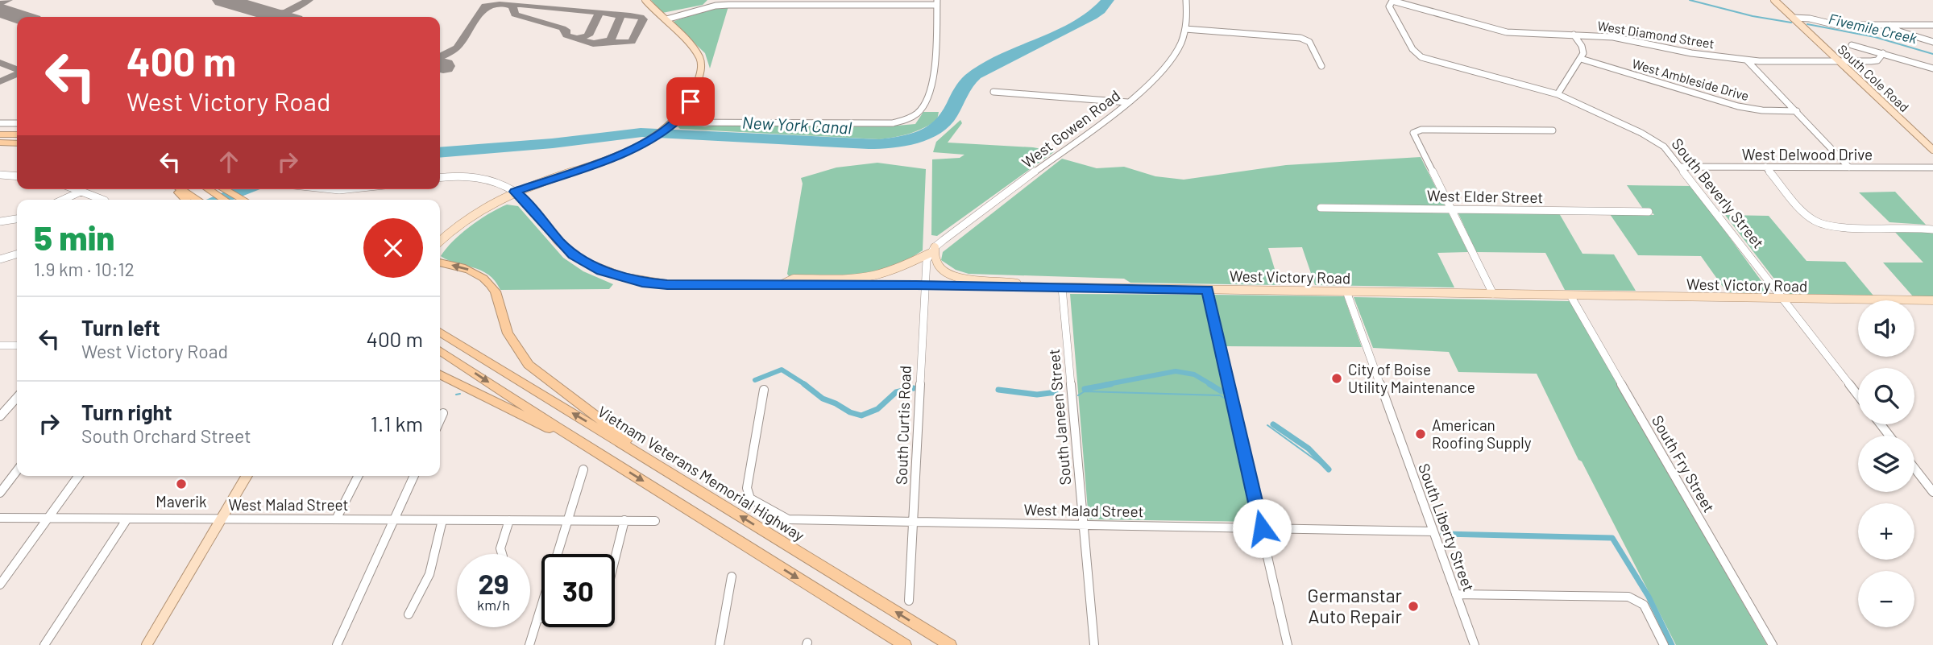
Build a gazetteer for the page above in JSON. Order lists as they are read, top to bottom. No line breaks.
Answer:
{"streets":{"highway":["Vietnam Veterans Memorial Highway"],"main road":["South Cole Road","West Victory Road"],"street":["West Diamond Street","West Ambleside Drive","West Gowen Road","West Delwood Drive","South Beverly Street","West Elder Street","South Janeen Street","South Curtis Road","South Fry Street","West Malad Street","South Liberty Street"]},"crossings":[["West Diamond Street","South Cole Road"],["West Diamond Street","South Beverly Street"],["West Gowen Road","South Curtis Road"],["West Delwood Drive","South Beverly Street"],["South Beverly Street","West Victory Road"],["West Victory Road","South Janeen Street"],["West Victory Road","South Curtis Road"],["West Victory Road","South Fry Street"],["West Victory Road","South Liberty Street"],["South Janeen Street","West Malad Street"],["South Curtis Road","West Malad Street"],["West Malad Street","South Liberty Street"]],"water":["Fivemile Creek","New York Canal"],"places":["City of Boise Utility Maintenance","American Roofing Supply","Maverik","Germanstar Auto Repair"],"page":{"turn":["400 m","West Victory Road"],"heading":["5 min","1.9 km · 10:12"],"list":[{"name":"Turn left","note":"West Victory Road","value":"400 m"},{"name":"Turn right","note":"South Orchard Street","value":"1.1 km"}],"map_buttons":["+","−"],"speed":"29 km/h","limit":"30"}}
